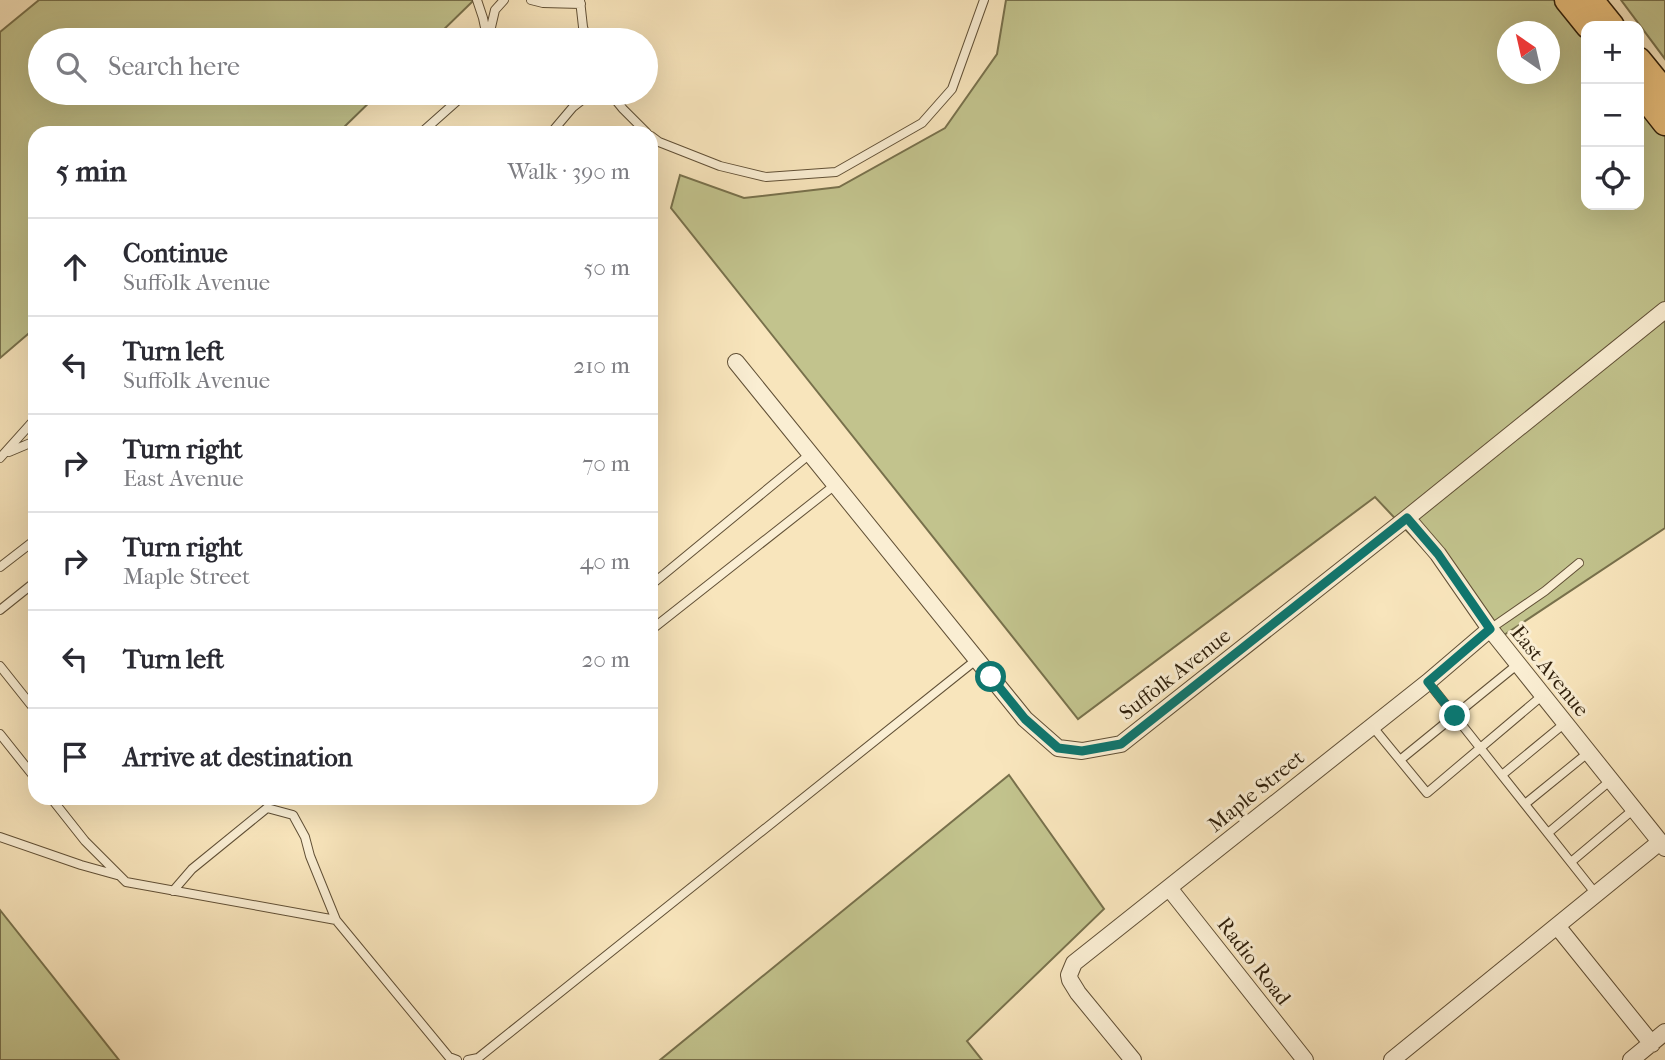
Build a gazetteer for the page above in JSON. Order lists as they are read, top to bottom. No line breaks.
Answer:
{"streets":{"street":["East Avenue","Suffolk Avenue","Maple Street","Radio Road"]},"crossings":[["East Avenue","Suffolk Avenue"],["East Avenue","Maple Street"],["Maple Street","Radio Road"]],"north":"top left","page":{"map_buttons":["+","−"],"search":"Search here","heading":["5 min","Walk · 390 m"],"list":[["Continue","Suffolk Avenue","50 m"],["Turn left","Suffolk Avenue","210 m"],["Turn right","East Avenue","70 m"],["Turn right","Maple Street","40 m"],["Turn left","20 m"],"Arrive at destination"]}}
